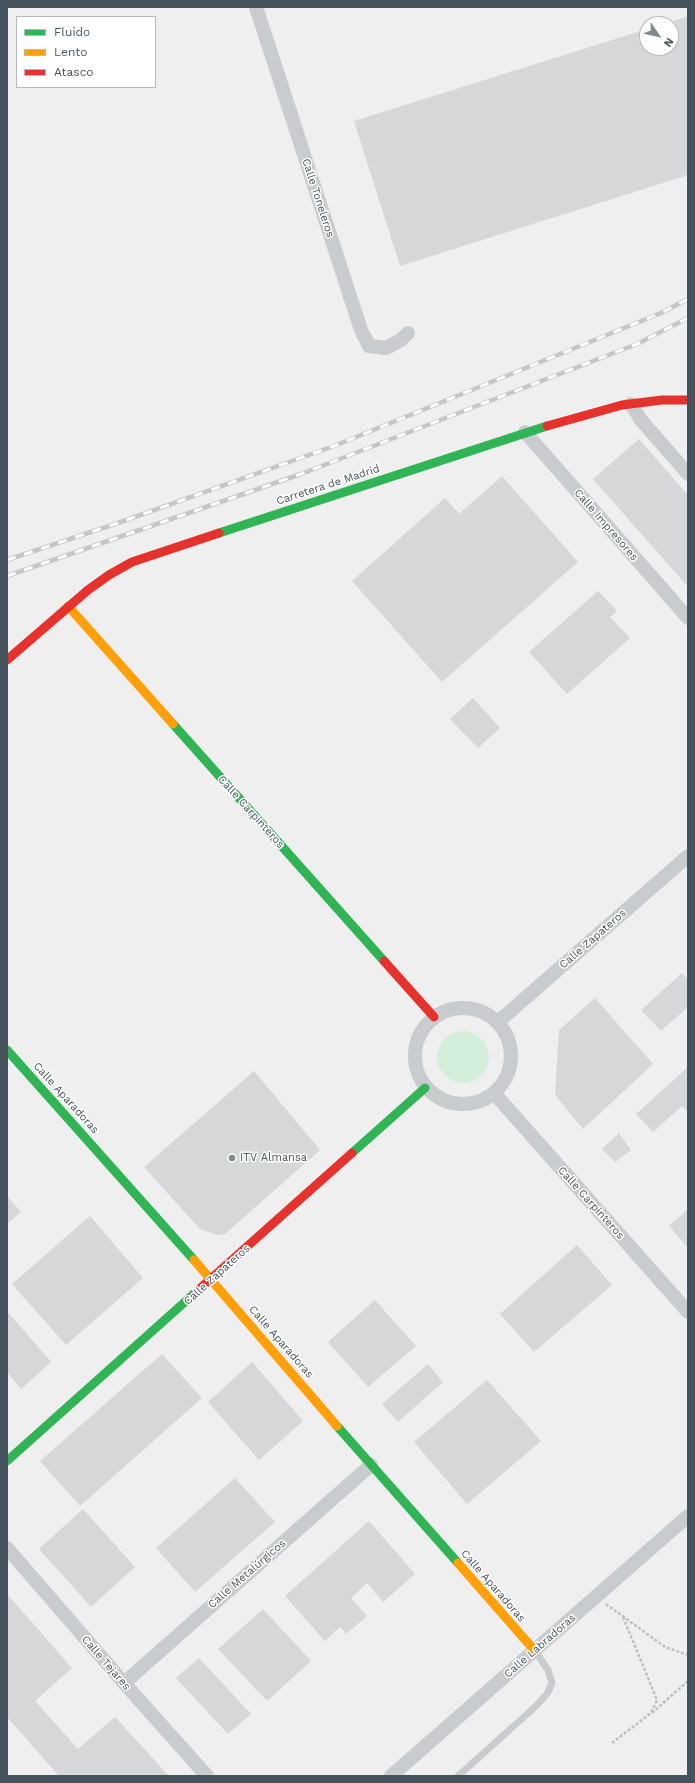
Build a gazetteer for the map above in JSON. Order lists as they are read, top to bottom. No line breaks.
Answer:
{"streets":{"street":["Calle Toneleros","Carretera de Madrid","Calle Impresores","Calle Carpinteros","Calle Zapateros","Calle Aparadoras","Calle Metalúrgicos","Calle Labradoras","Calle Tejares"]},"crossings":[["Carretera de Madrid","Calle Impresores"],["Carretera de Madrid","Calle Carpinteros"],["Calle Carpinteros","Calle Zapateros"],["Calle Zapateros","Calle Aparadoras"],["Calle Aparadoras","Calle Metalúrgicos"],["Calle Aparadoras","Calle Labradoras"],["Calle Metalúrgicos","Calle Tejares"]],"places":["ITV Almansa"],"legend":["Fluido","Lento","Atasco"],"north":"bottom right"}
